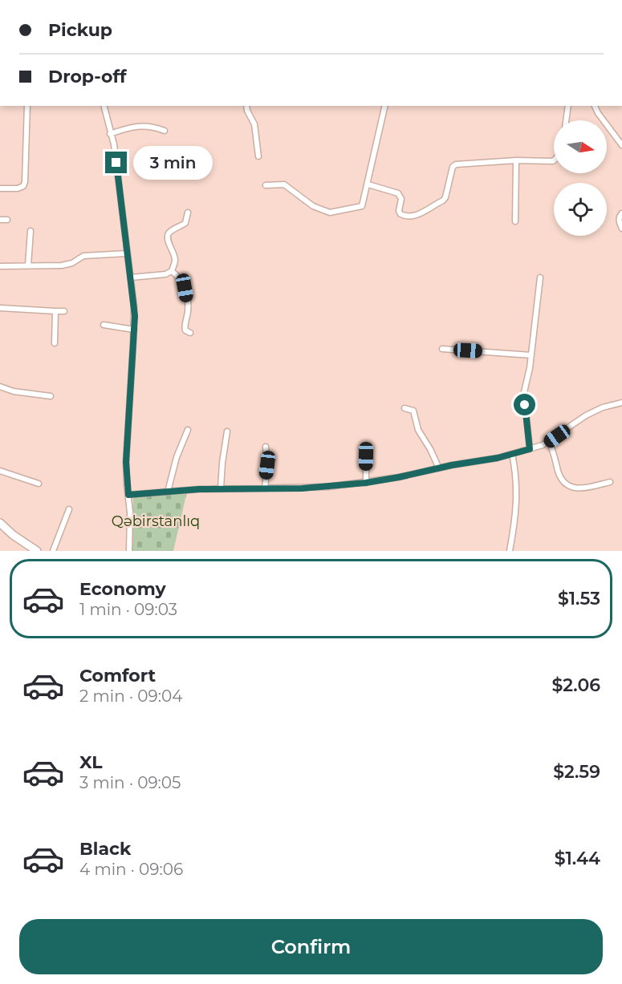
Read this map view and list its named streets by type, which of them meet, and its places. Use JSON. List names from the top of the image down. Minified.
{"parks":["Qəbirstanlıq"],"north":"right","page":{"banner":["Pickup","Drop-off"],"bubble":"3 min","list":[{"name":"Economy","note":"1 min · 09:03","value":"$1.53"},{"name":"Comfort","note":"2 min · 09:04","value":"$2.06"},{"name":"XL","note":"3 min · 09:05","value":"$2.59"},{"name":"Black","note":"4 min · 09:06","value":"$1.44"}],"buttons":"Confirm"}}
